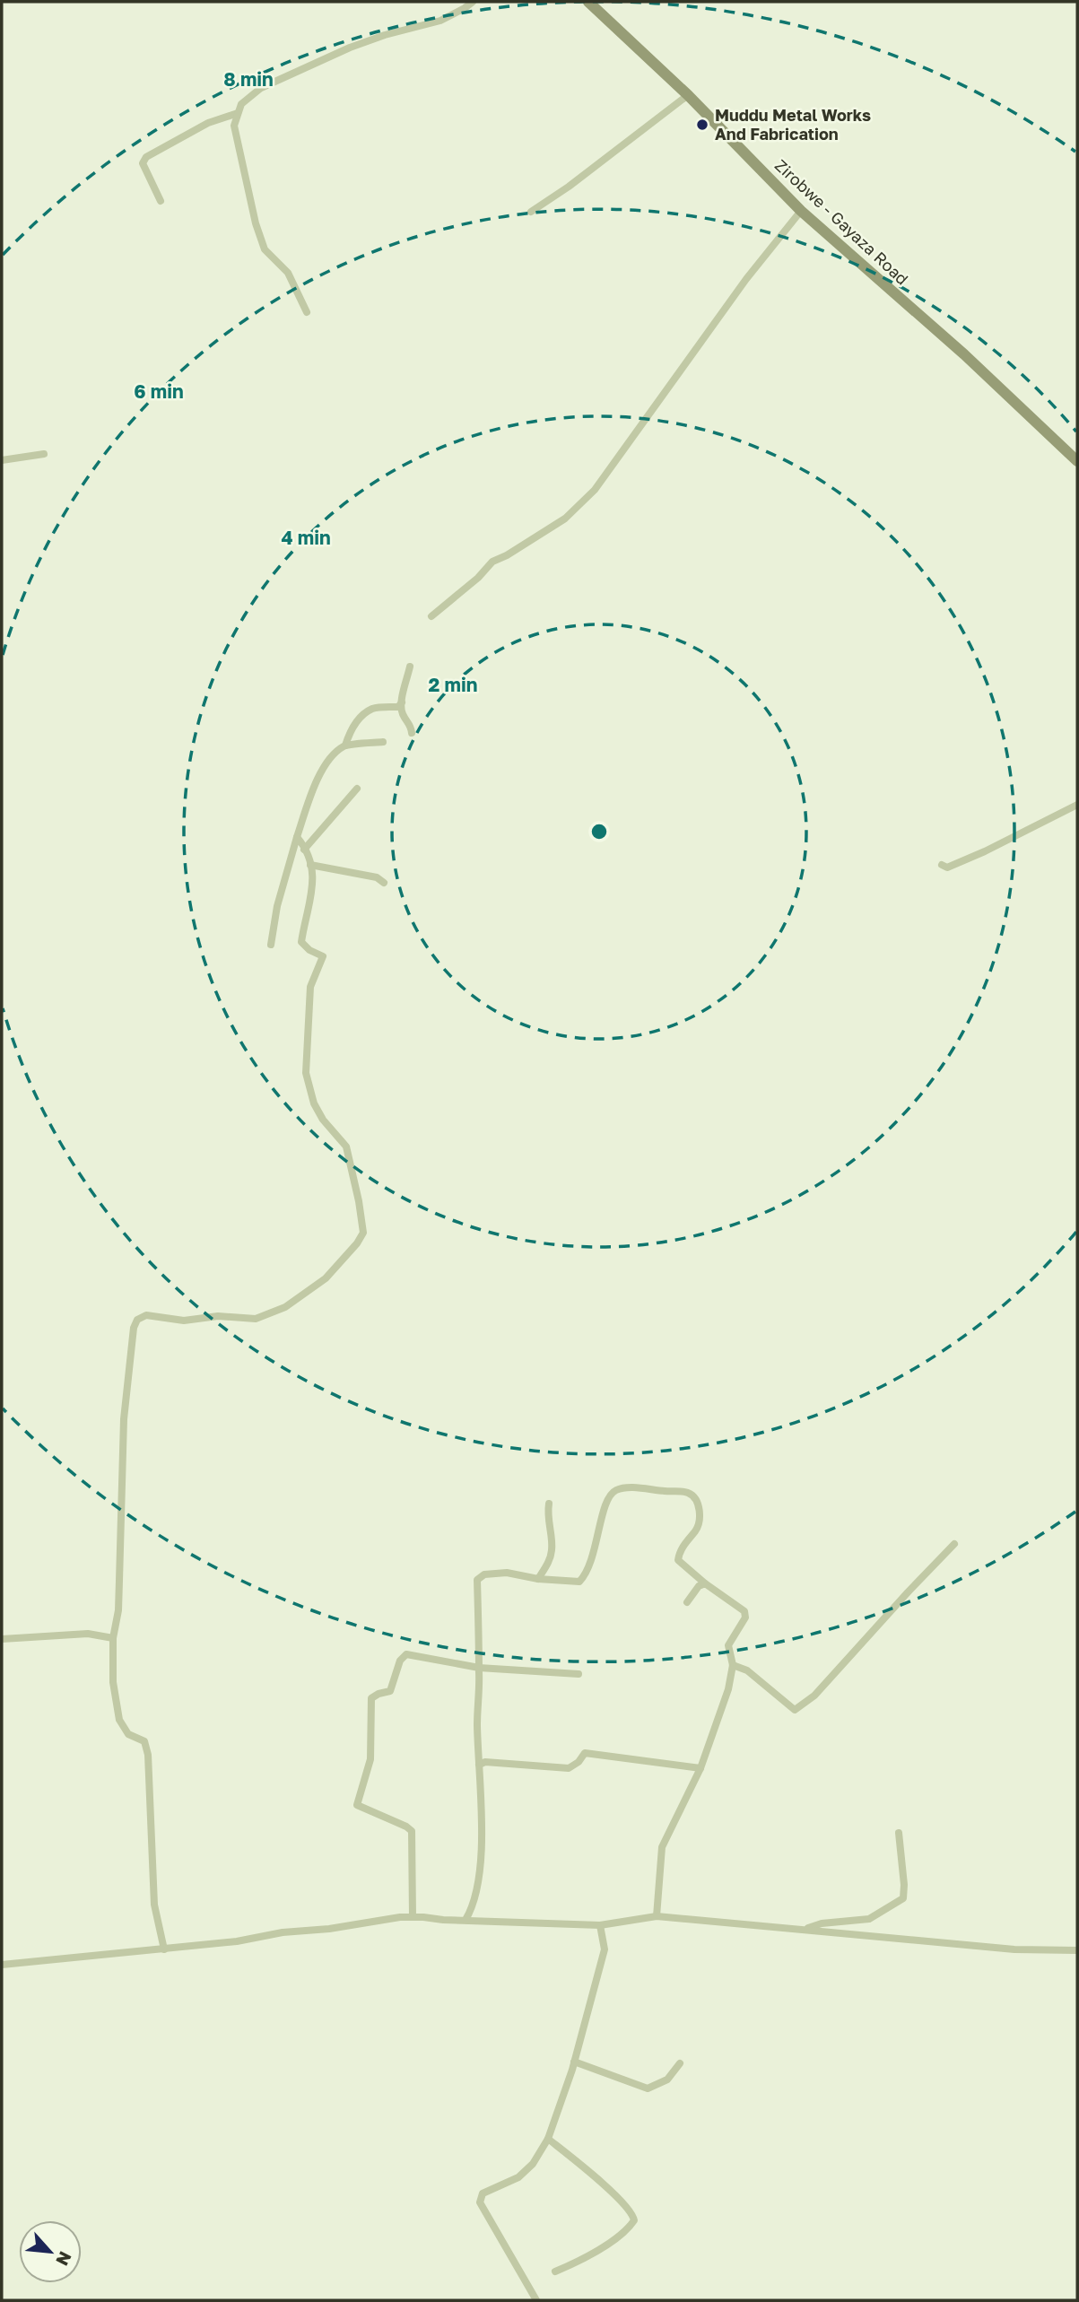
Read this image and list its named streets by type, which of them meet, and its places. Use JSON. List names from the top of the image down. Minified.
{"streets":{"street":["Zirobwe - Gayaza Road"]},"places":["Muddu Metal Works And Fabrication"],"north":"bottom right","rings":["8 min","6 min","4 min","2 min"]}
